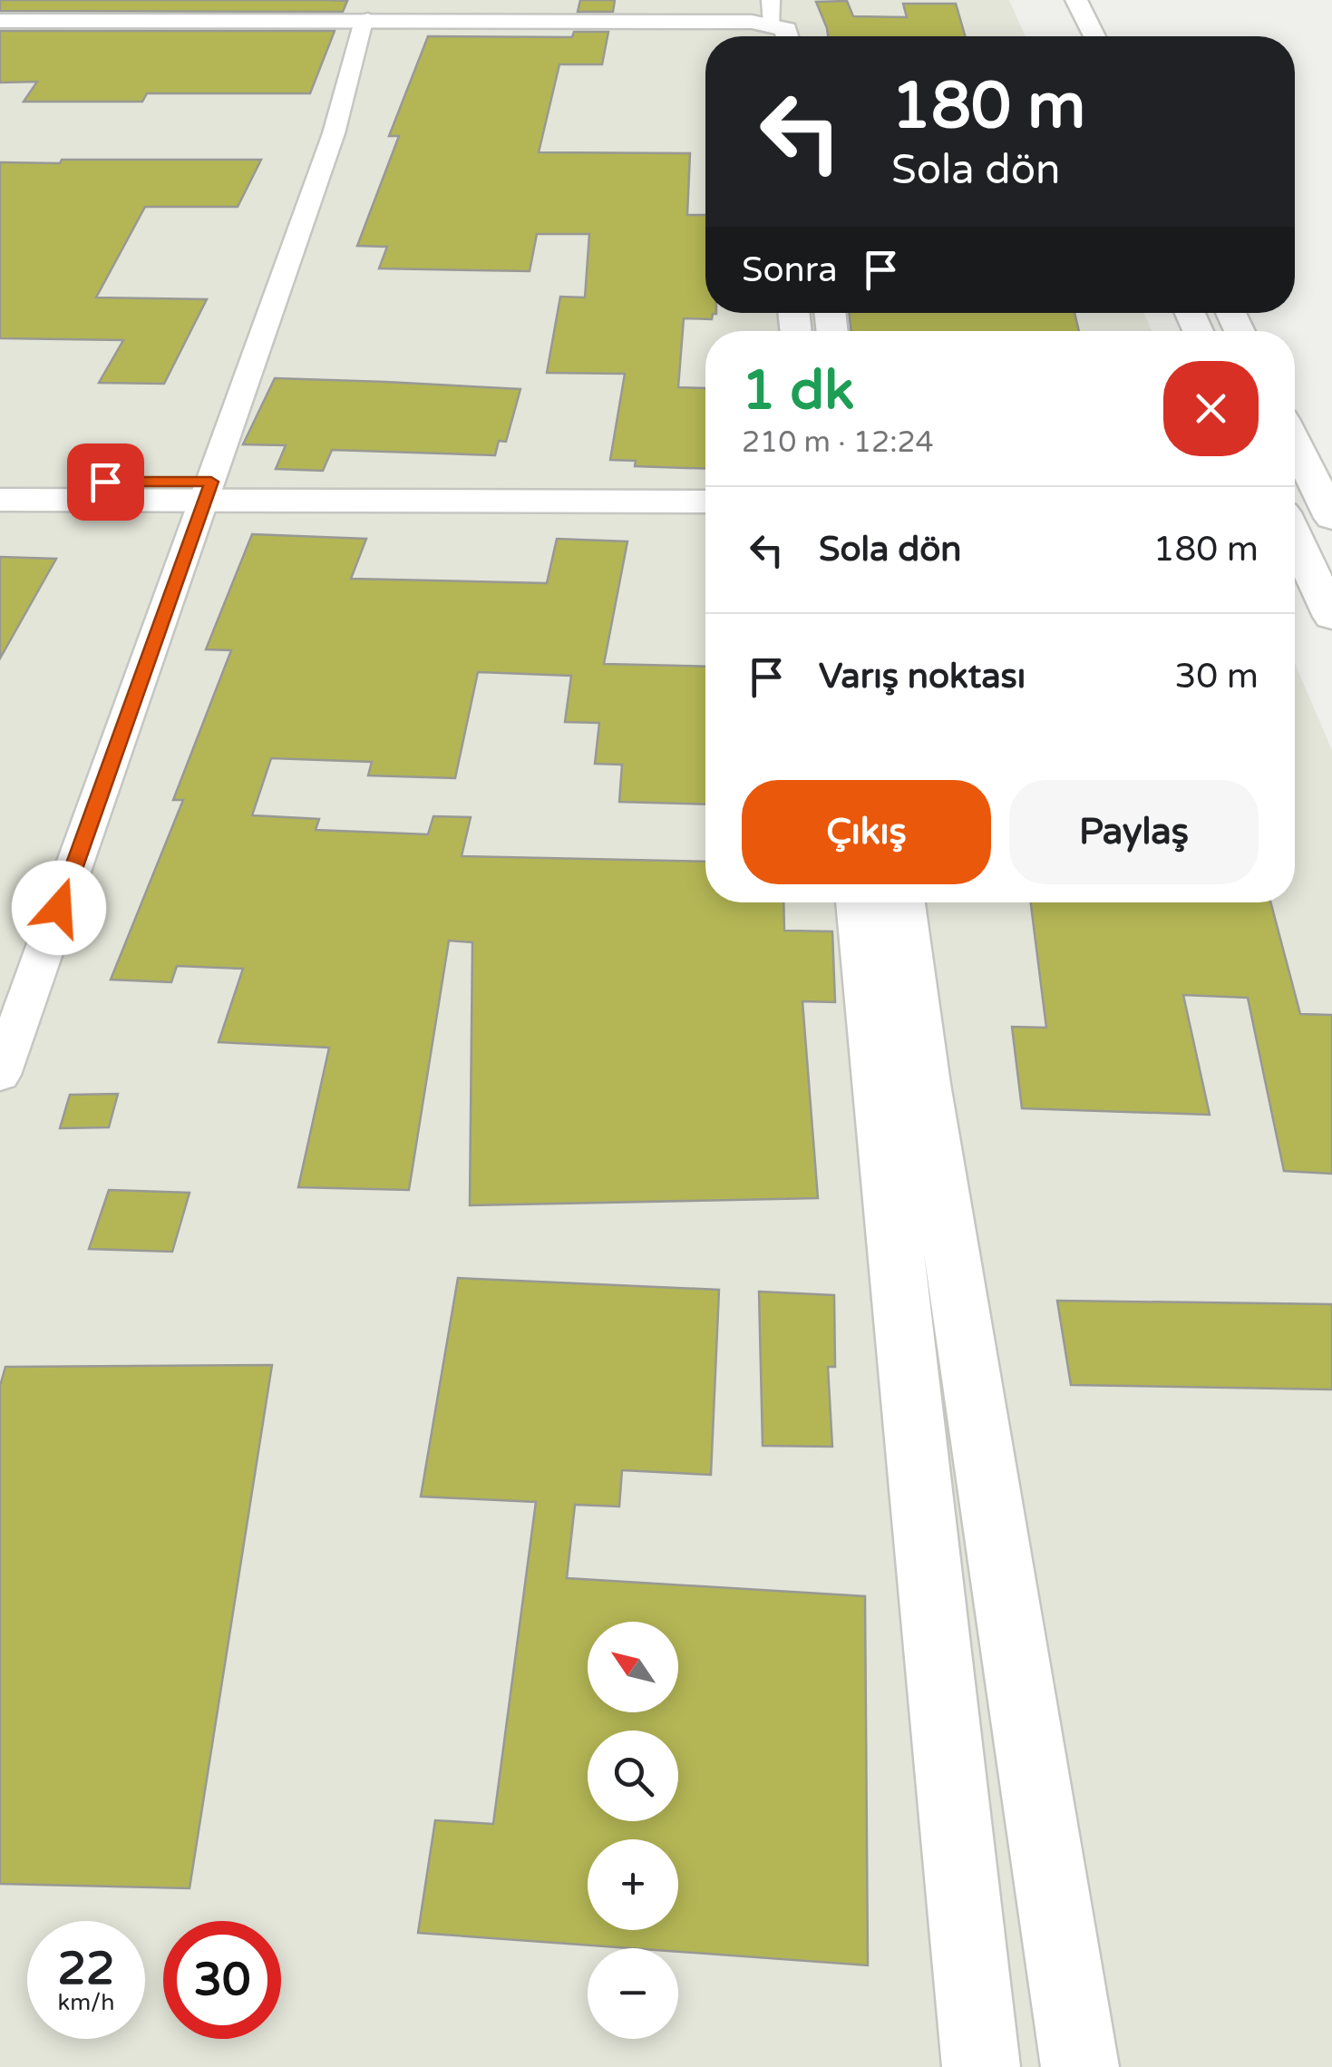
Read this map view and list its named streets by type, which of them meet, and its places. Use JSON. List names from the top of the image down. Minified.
{"north":"top left","page":{"turn":["180 m","Sola dön"],"then":"Sonra","heading":["1 dk","210 m · 12:24"],"list":[{"name":"Sola dön","value":"180 m"},{"name":"Varış noktası","value":"30 m"}],"buttons":["Çıkış","Paylaş"],"map_buttons":["+","−"],"speed":"22 km/h","limit":"30"}}
